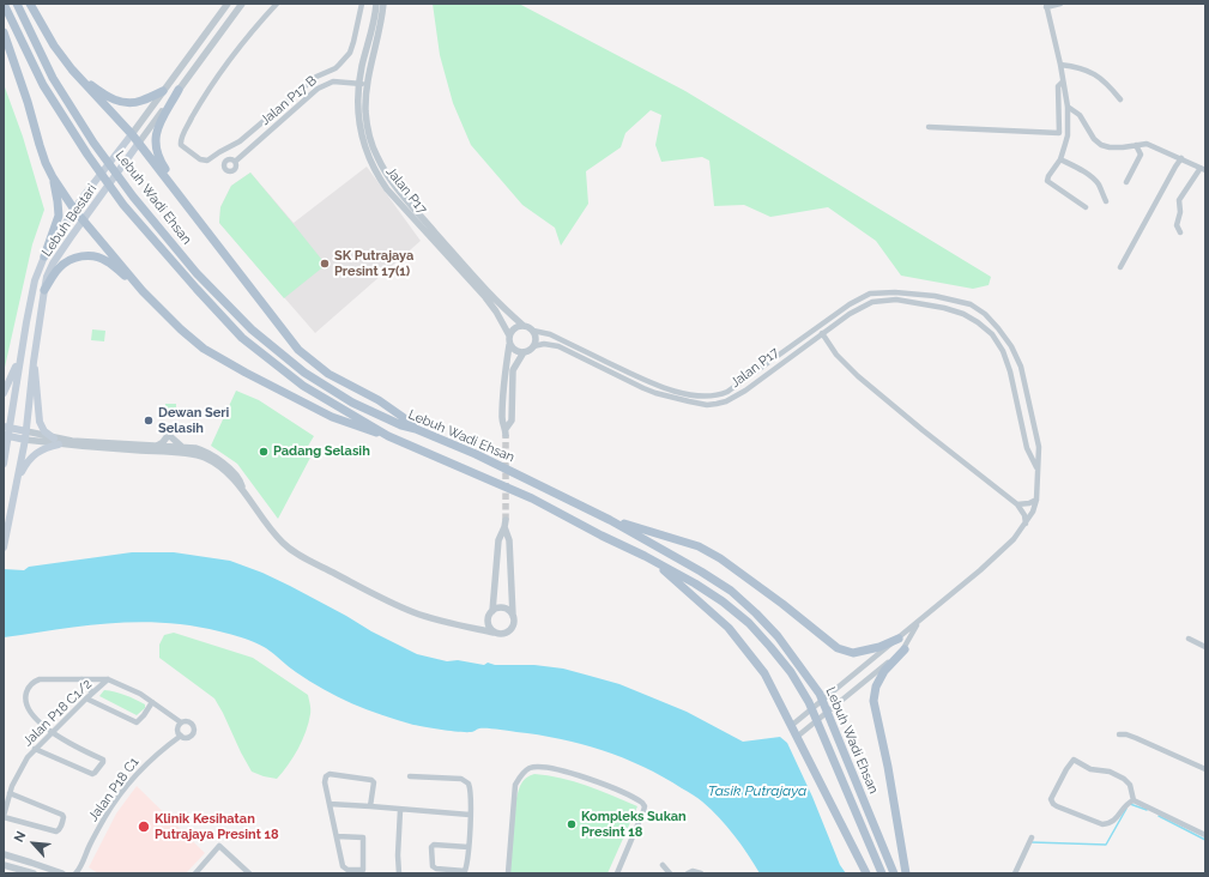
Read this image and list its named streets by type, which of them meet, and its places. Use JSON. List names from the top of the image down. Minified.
{"streets":{"main road":["Lebuh Wadi Ehsan","Lebuh Bestari"],"street":["Jalan P17 B","Jalan P17","Jalan P18 C1/2","Jalan P18 C1"]},"crossings":[["Jalan P17 B","Jalan P17"]],"water":["Tasik Putrajaya"],"places":["SK Putrajaya Presint 17(1)","Dewan Seri Selasih","Padang Selasih","Kompleks Sukan Presint 18","Klinik Kesihatan Putrajaya Presint 18"],"north":"top left"}
